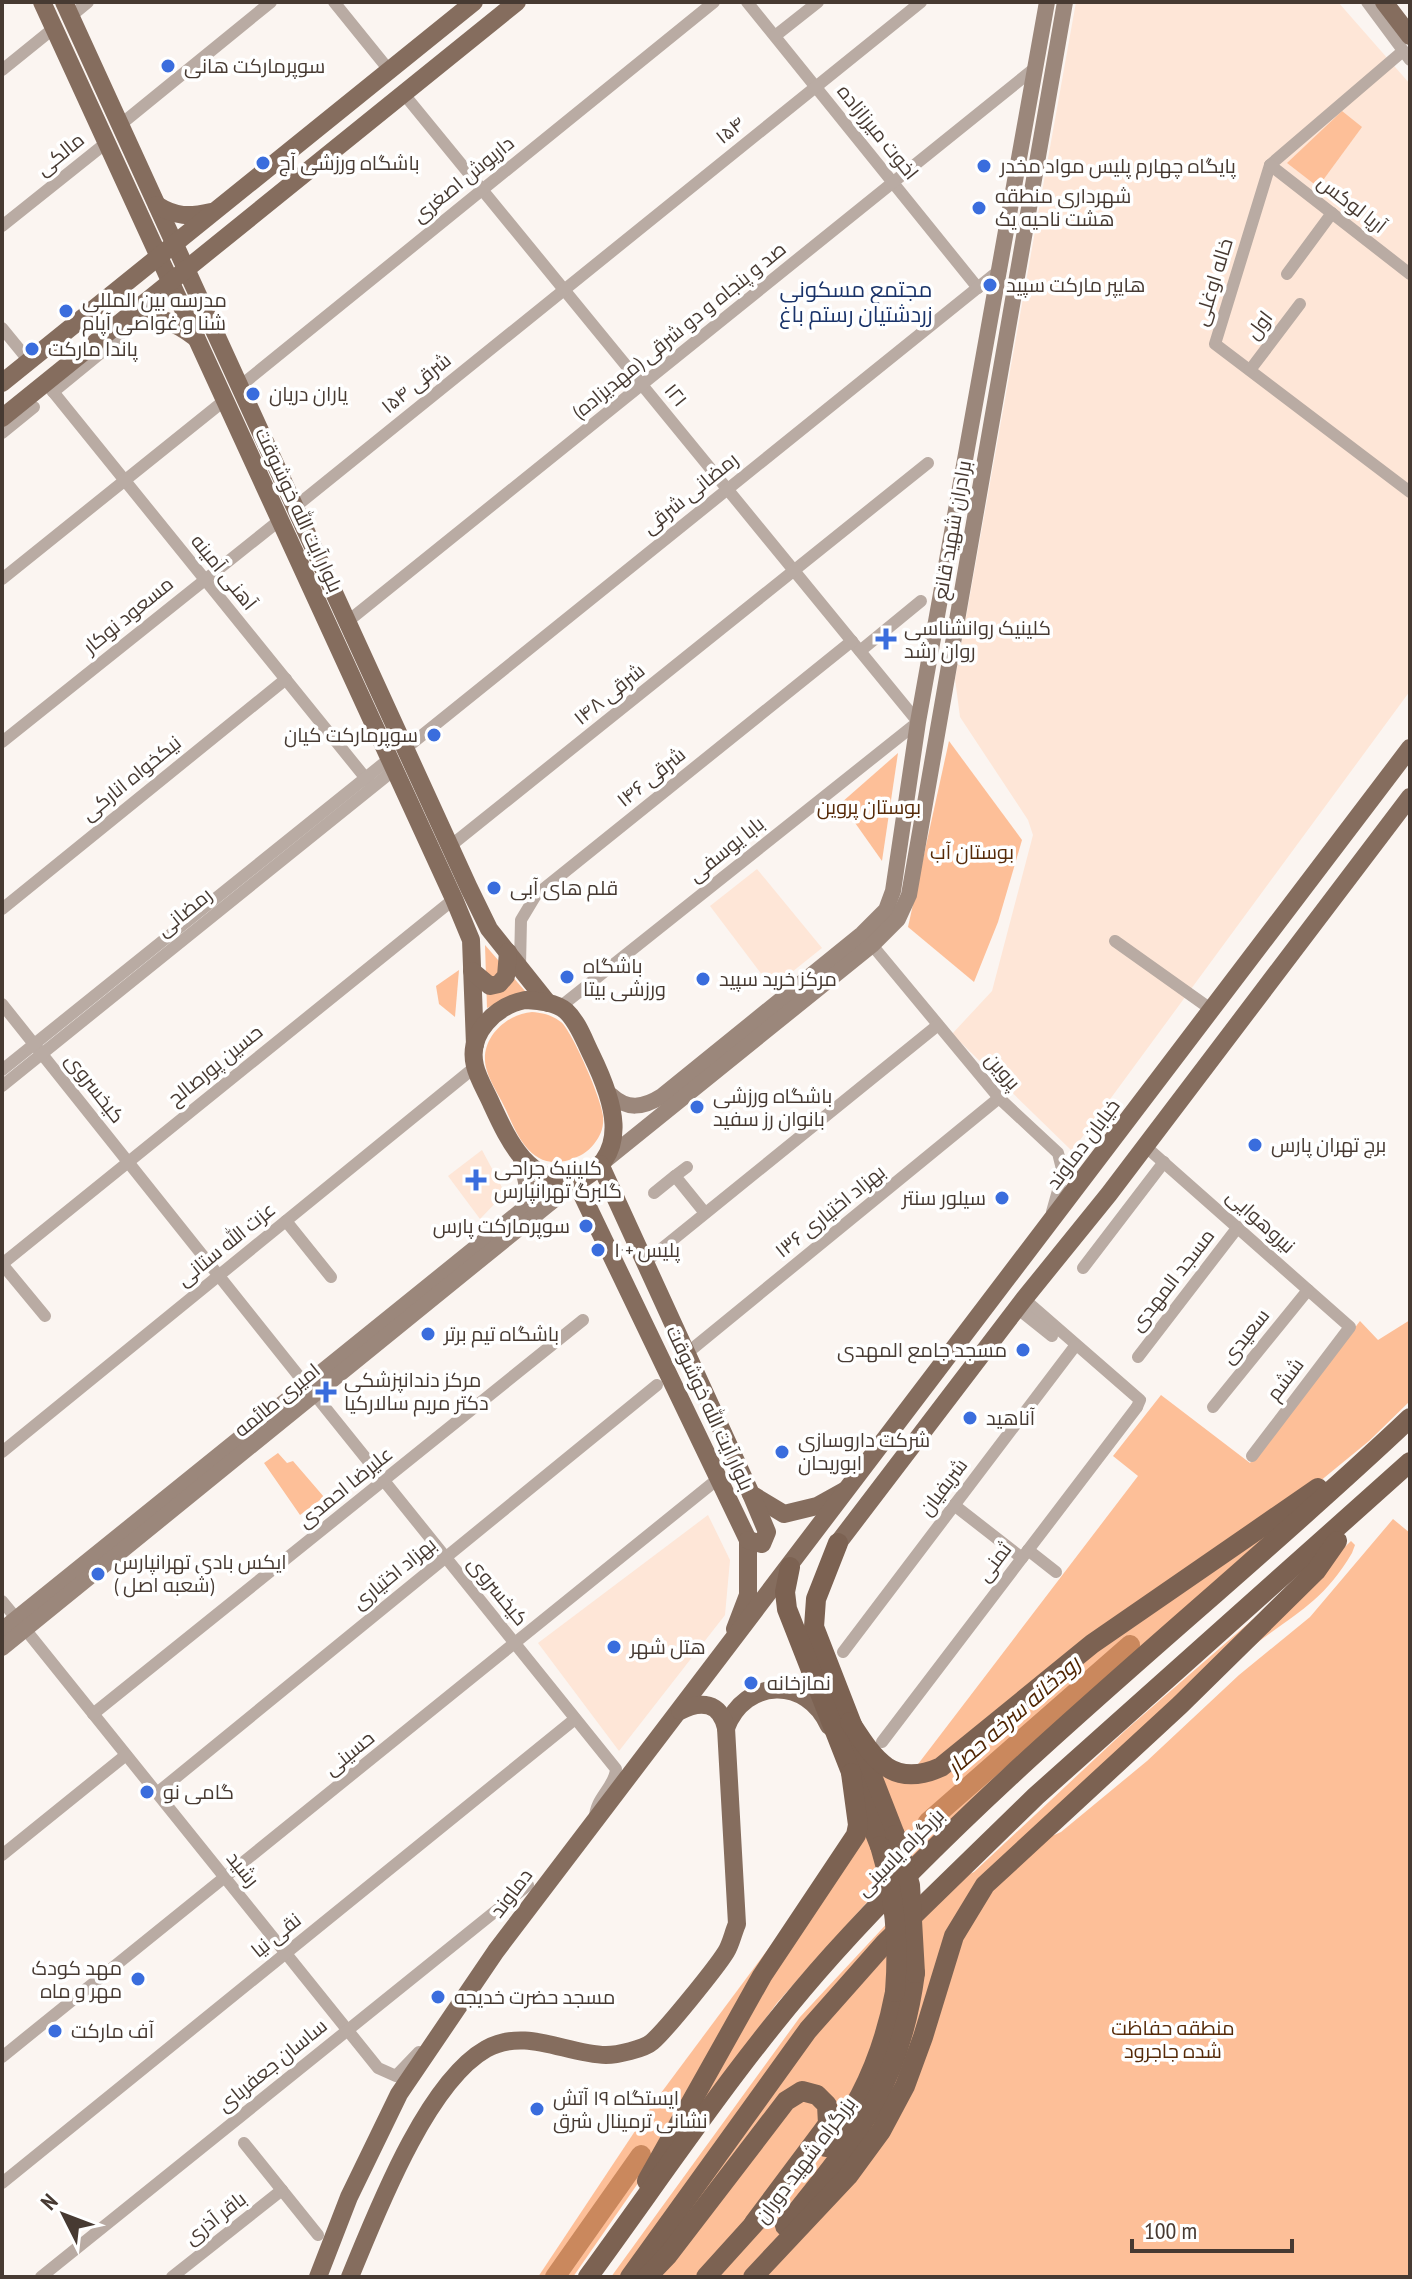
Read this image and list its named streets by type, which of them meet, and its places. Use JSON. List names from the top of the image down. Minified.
{"streets":{"highway":["بزرگراه یاسینی","بزرگراه شهید دوران"],"main road":["بلوار آیت الله خوشوقت","برادران شهید قانع","خیابان دماوند","امیری طائمه","دماوند"],"street":["۱۵۴","اخوت میرزازاده","مالکی","داریوش اصغری","آریا لوکس","خاله اوغلی","اول","صد و پنجاه و دو شرقی (مهدیزاده)","۱۵۴ شرقی","۱۲۱","رمضانی شرقی","آهنی آمینه","مسعود نوکار","۱۴۸ شرقی","۱۴۶ شرقی","نیکخواه انارکی","بابا یوسفی","رمضانی","حسین پورصالح","پروین","کیخسروی","بهزاد اختیاری ۱۳۶","نیروهوایی","عزت الله ستانی","مسجد المهدی","سعیدی","ششم","علیرضا احمدی","شریفیان","ثمنی","بهزاد اختیاری","حسینی","رشید","نقی نیا","ساسان جعفربای","باقر آذری"]},"crossings":[["۱۵۴","اخوت میرزازاده"],["۱۵۴","۱۵۴ شرقی"],["۱۵۴","۱۲۱"],["اخوت میرزازاده","صد و پنجاه و دو شرقی (مهدیزاده)"],["اخوت میرزازاده","رمضانی شرقی"],["مالکی","بلوار آیت الله خوشوقت"],["داریوش اصغری","۱۲۱"],["داریوش اصغری","بلوار آیت الله خوشوقت"],["داریوش اصغری","آهنی آمینه"],["آریا لوکس","خاله اوغلی"],["خاله اوغلی","اول"],["صد و پنجاه و دو شرقی (مهدیزاده)","۱۲۱"],["صد و پنجاه و دو شرقی (مهدیزاده)","بلوار آیت الله خوشوقت"],["صد و پنجاه و دو شرقی (مهدیزاده)","برادران شهید قانع"],["۱۵۴ شرقی","۱۲۱"],["۱۵۴ شرقی","بلوار آیت الله خوشوقت"],["۱۲۱","رمضانی شرقی"],["۱۲۱","برادران شهید قانع"],["۱۲۱","۱۴۸ شرقی"],["۱۲۱","۱۴۶ شرقی"],["۱۲۱","بابا یوسفی"],["رمضانی شرقی","بلوار آیت الله خوشوقت"],["رمضانی شرقی","برادران شهید قانع"],["بلوار آیت الله خوشوقت","برادران شهید قانع"],["بلوار آیت الله خوشوقت","مسعود نوکار"],["بلوار آیت الله خوشوقت","۱۴۸ شرقی"],["بلوار آیت الله خوشوقت","۱۴۶ شرقی"],["بلوار آیت الله خوشوقت","بابا یوسفی"],["بلوار آیت الله خوشوقت","رمضانی"],["بلوار آیت الله خوشوقت","حسین پورصالح"],["بلوار آیت الله خوشوقت","خیابان دماوند"],["بلوار آیت الله خوشوقت","بهزاد اختیاری ۱۳۶"],["بلوار آیت الله خوشوقت","عزت الله ستانی"],["بلوار آیت الله خوشوقت","امیری طائمه"],["بلوار آیت الله خوشوقت","حسینی"],["بلوار آیت الله خوشوقت","دماوند"],["برادران شهید قانع","بابا یوسفی"],["برادران شهید قانع","پروین"],["برادران شهید قانع","عزت الله ستانی"],["برادران شهید قانع","امیری طائمه"],["آهنی آمینه","مسعود نوکار"],["آهنی آمینه","نیکخواه انارکی"],["آهنی آمینه","رمضانی"],["بابا یوسفی","عزت الله ستانی"],["بابا یوسفی","امیری طائمه"],["رمضانی","کیخسروی"],["حسین پورصالح","کیخسروی"],["پروین","خیابان دماوند"],["پروین","بهزاد اختیاری ۱۳۶"],["کیخسروی","عزت الله ستانی"],["کیخسروی","امیری طائمه"],["کیخسروی","علیرضا احمدی"],["کیخسروی","بهزاد اختیاری"],["کیخسروی","حسینی"],["کیخسروی","دماوند"],["کیخسروی","نقی نیا"],["خیابان دماوند","دماوند"],["نیروهوایی","مسجد المهدی"],["نیروهوایی","سعیدی"],["نیروهوایی","ششم"],["عزت الله ستانی","امیری طائمه"],["امیری طائمه","رشید"],["علیرضا احمدی","رشید"],["شریفیان","ثمنی"],["بهزاد اختیاری","رشید"],["حسینی","رشید"],["رشید","دماوند"],["رشید","نقی نیا"],["رشید","ساسان جعفربای"]],"districts":["مجتمع مسکونی زردشتیان رستم باغ"],"water":["رودخانه سرخه حصار"],"parks":["بوستان پروین","بوستان آب","منطقه حفاظت شده جاجرود"],"places":{"other":["سوپرمارکت هانی","باشگاه ورزشی آج","پایگاه چهارم پلیس مواد مخدر","شهرداری منطقه هشت ناحیه یک","هایپر مارکت سپید","مدرسه بین المللی شنا و غواصی آپام","پاندا مارکت","یاران دریان","سوپرمارکت کیان","قلم های آبی","باشگاه ورزشی بیتا","مرکز خرید سپید","باشگاه ورزشی بانوان رز سفید","برج تهران پارس","سیلور سنتر","سوپرمارکت پارس","پلیس +١٠","باشگاه تیم برتر","مسجد جامع المهدی","آناهید","شرکت داروسازی ابوریحان","ایکس بادی تهرانپارس ( شعبه اصل)","هتل شهر","نمازخانه","گامی نو","مهد کودک مهر و ماه","مسجد حضرت خدیجه","آف مارکت","ایستگاه ۱۹ آتش نشانی ترمینال شرق"],"health":["کلینیک روانشناسی روان رشد","کلینیک جراحی گلبرگ تهرانپارس","مرکز دندانپزشکی دکتر مریم سالارکیا"]},"scale_bar":"100 m","north":"top left"}
